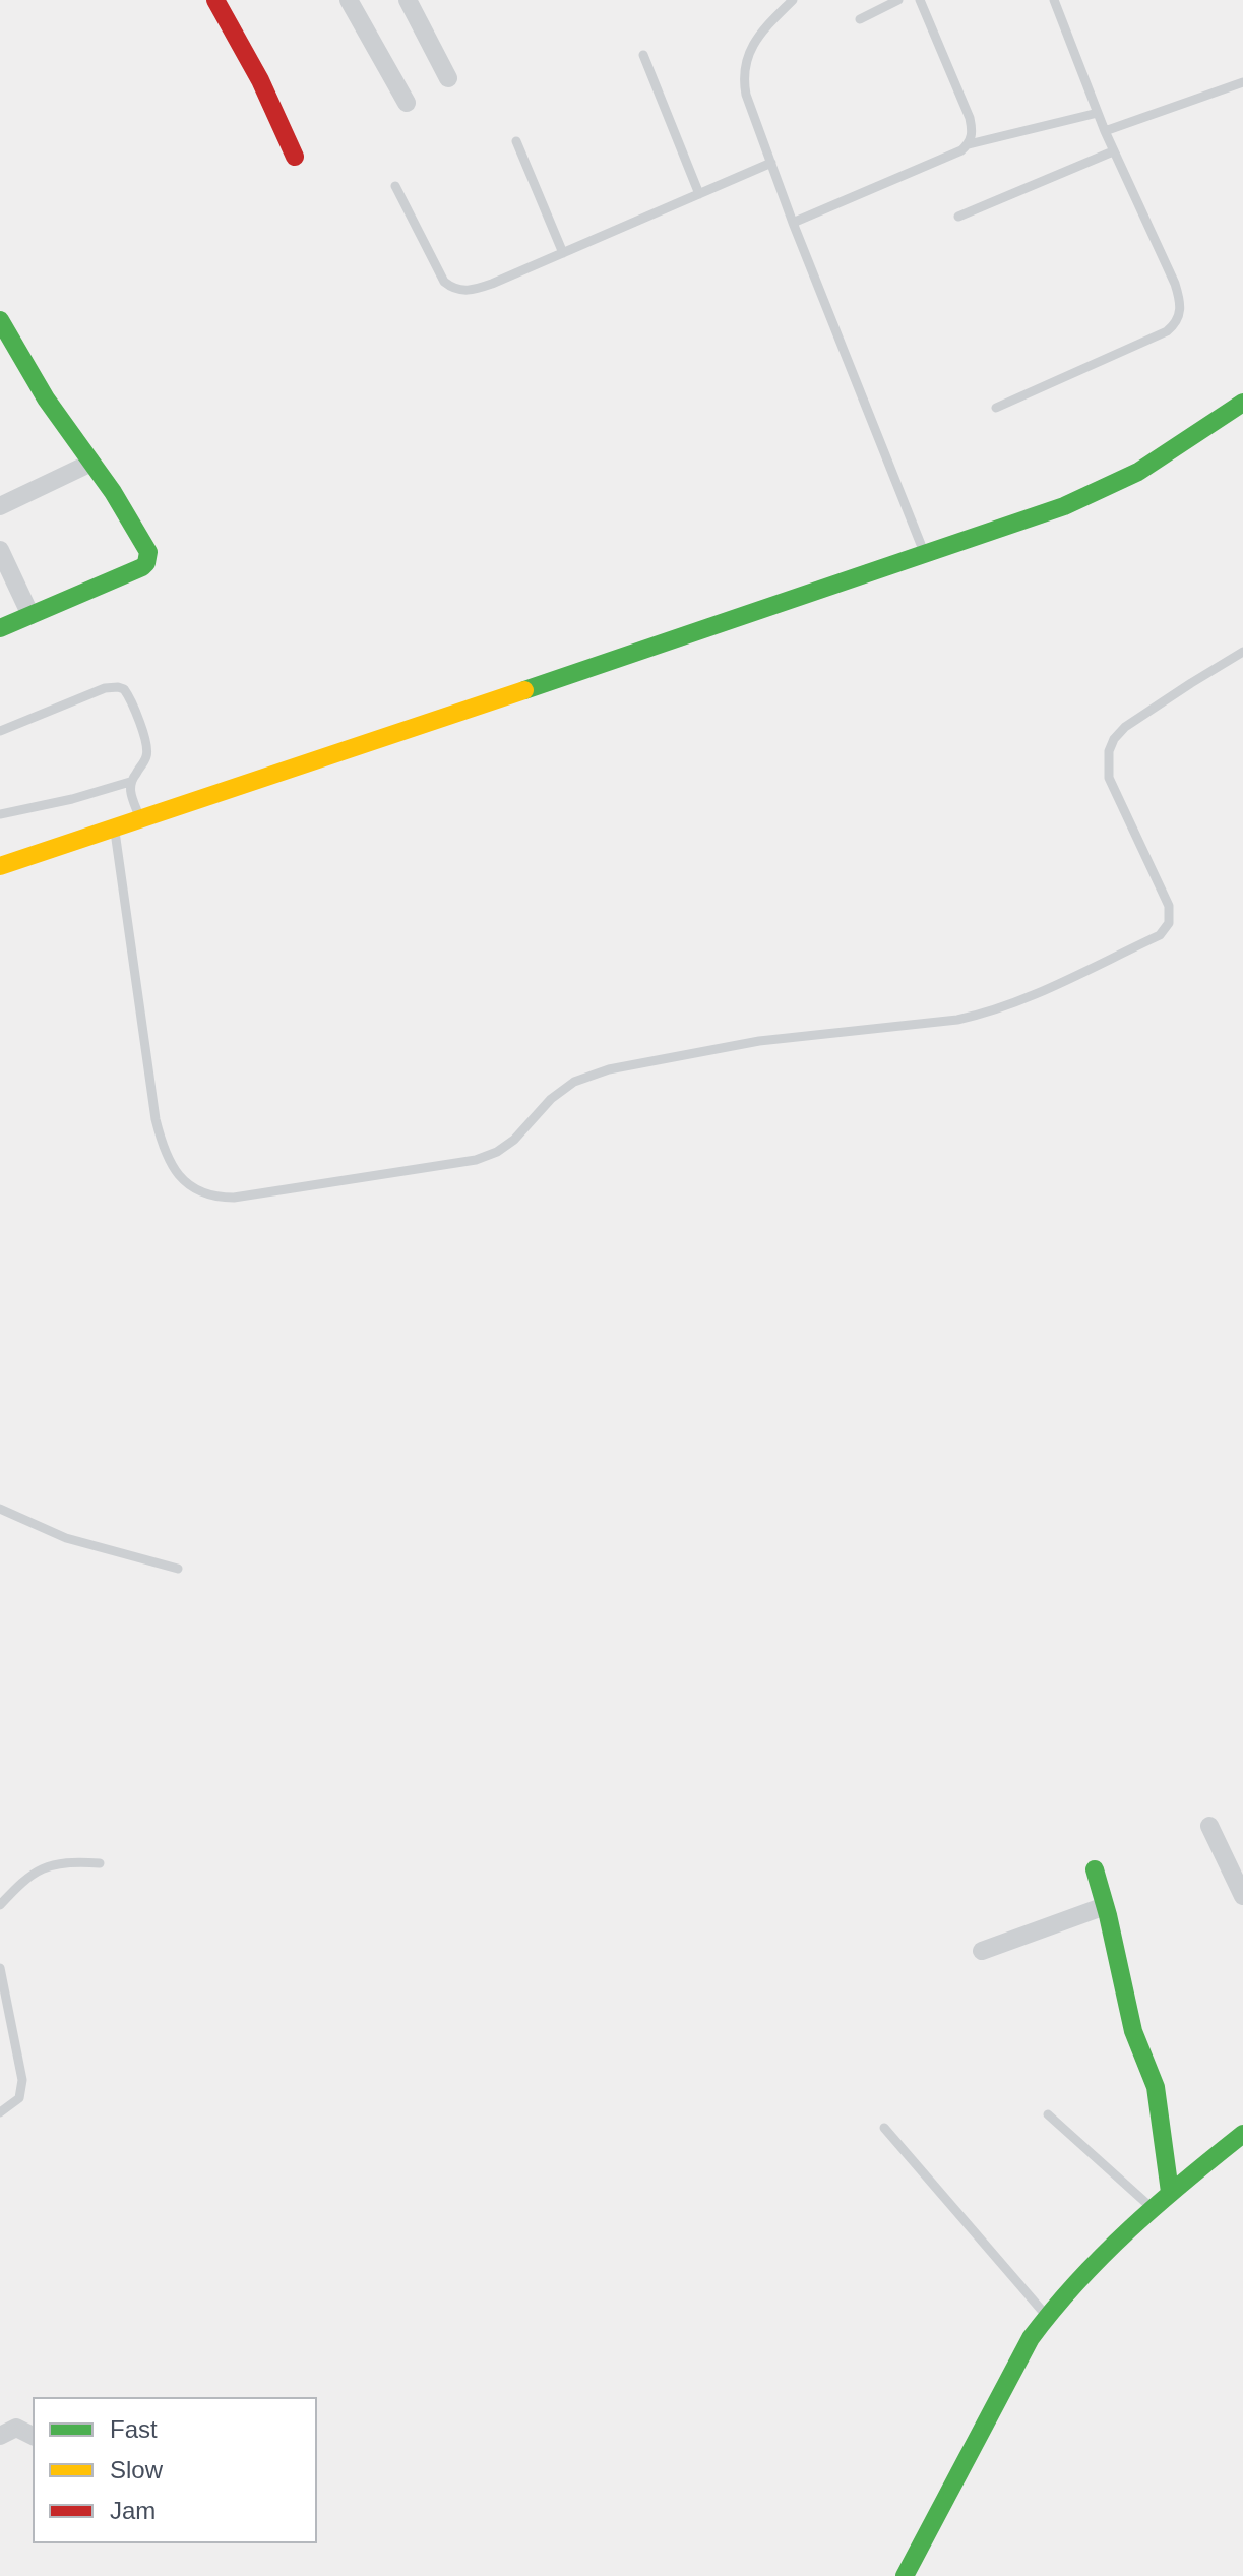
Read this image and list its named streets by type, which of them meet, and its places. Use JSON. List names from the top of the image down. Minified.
{"legend":["Fast","Slow","Jam"]}
